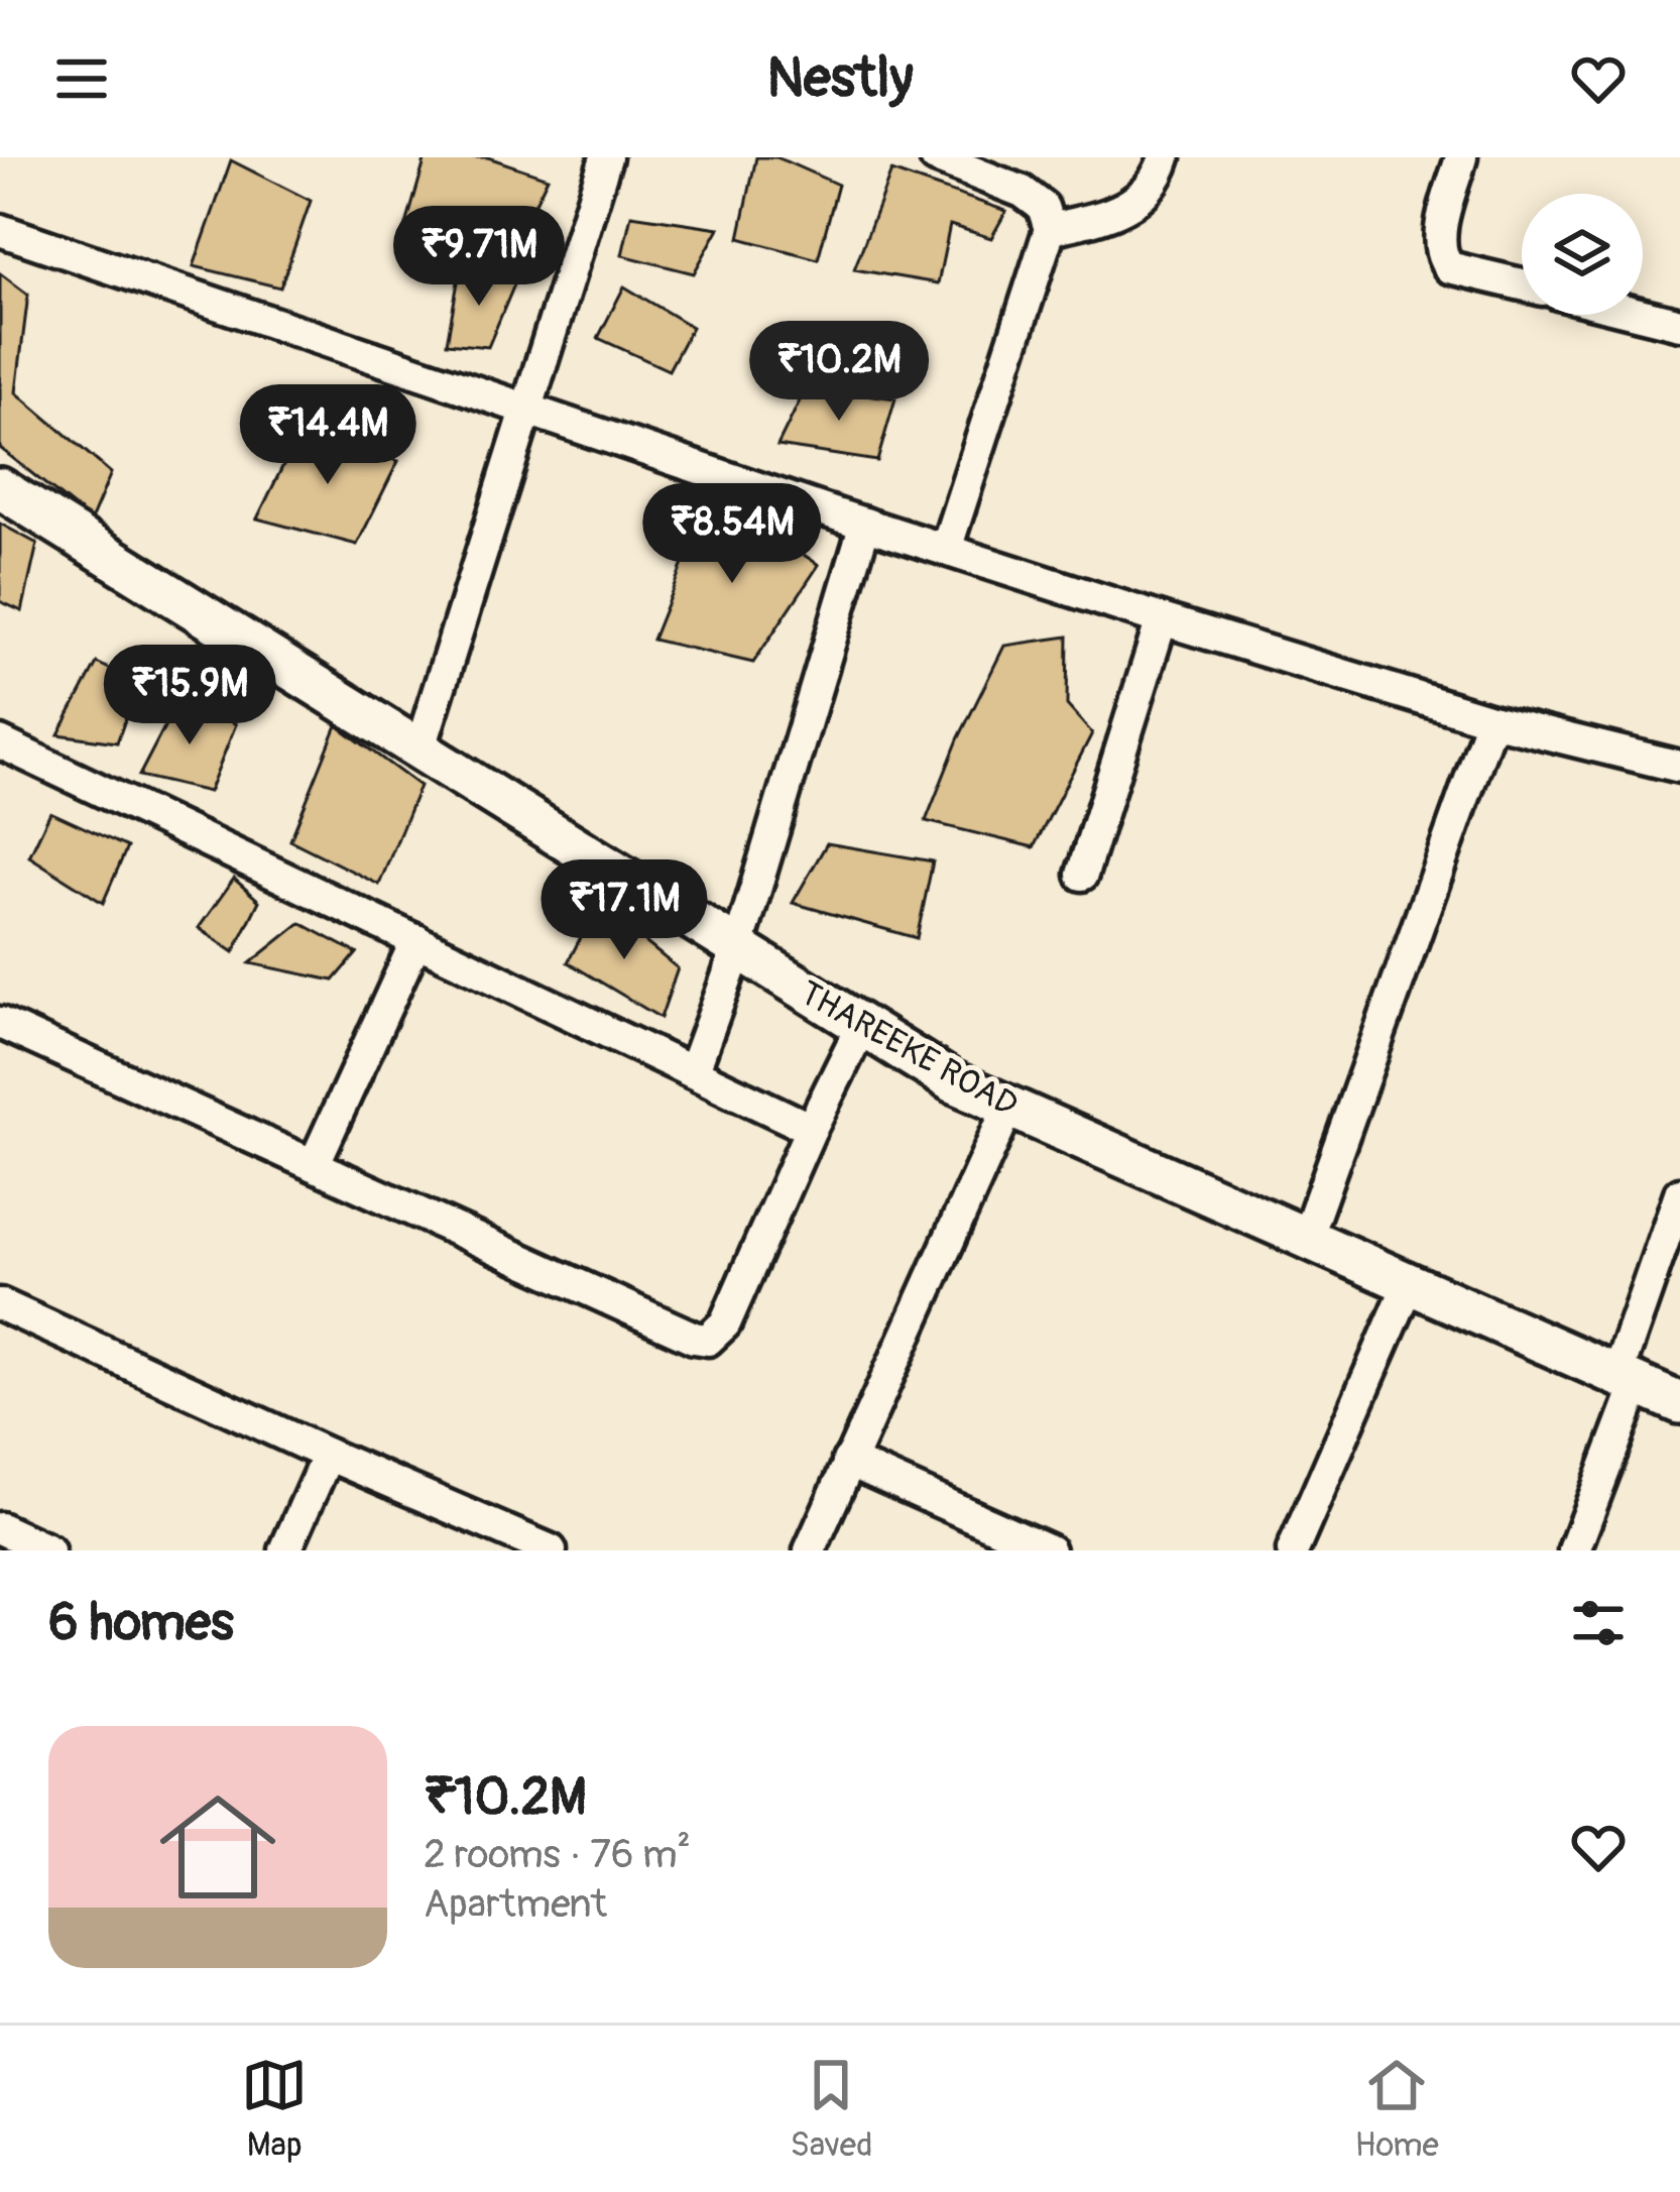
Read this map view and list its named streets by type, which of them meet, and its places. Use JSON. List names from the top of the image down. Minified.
{"streets":{"street":["THAREEKE ROAD"]},"page":{"header":"Nestly","price":["₹9.71M","₹10.2M","₹14.4M","₹8.54M","₹15.9M","₹17.1M"],"heading":"6 homes","list":[{"name":"₹10.2M","note":"2 rooms · 76 m² · Apartment"}],"tabs":["Map","Saved","Home"]}}
